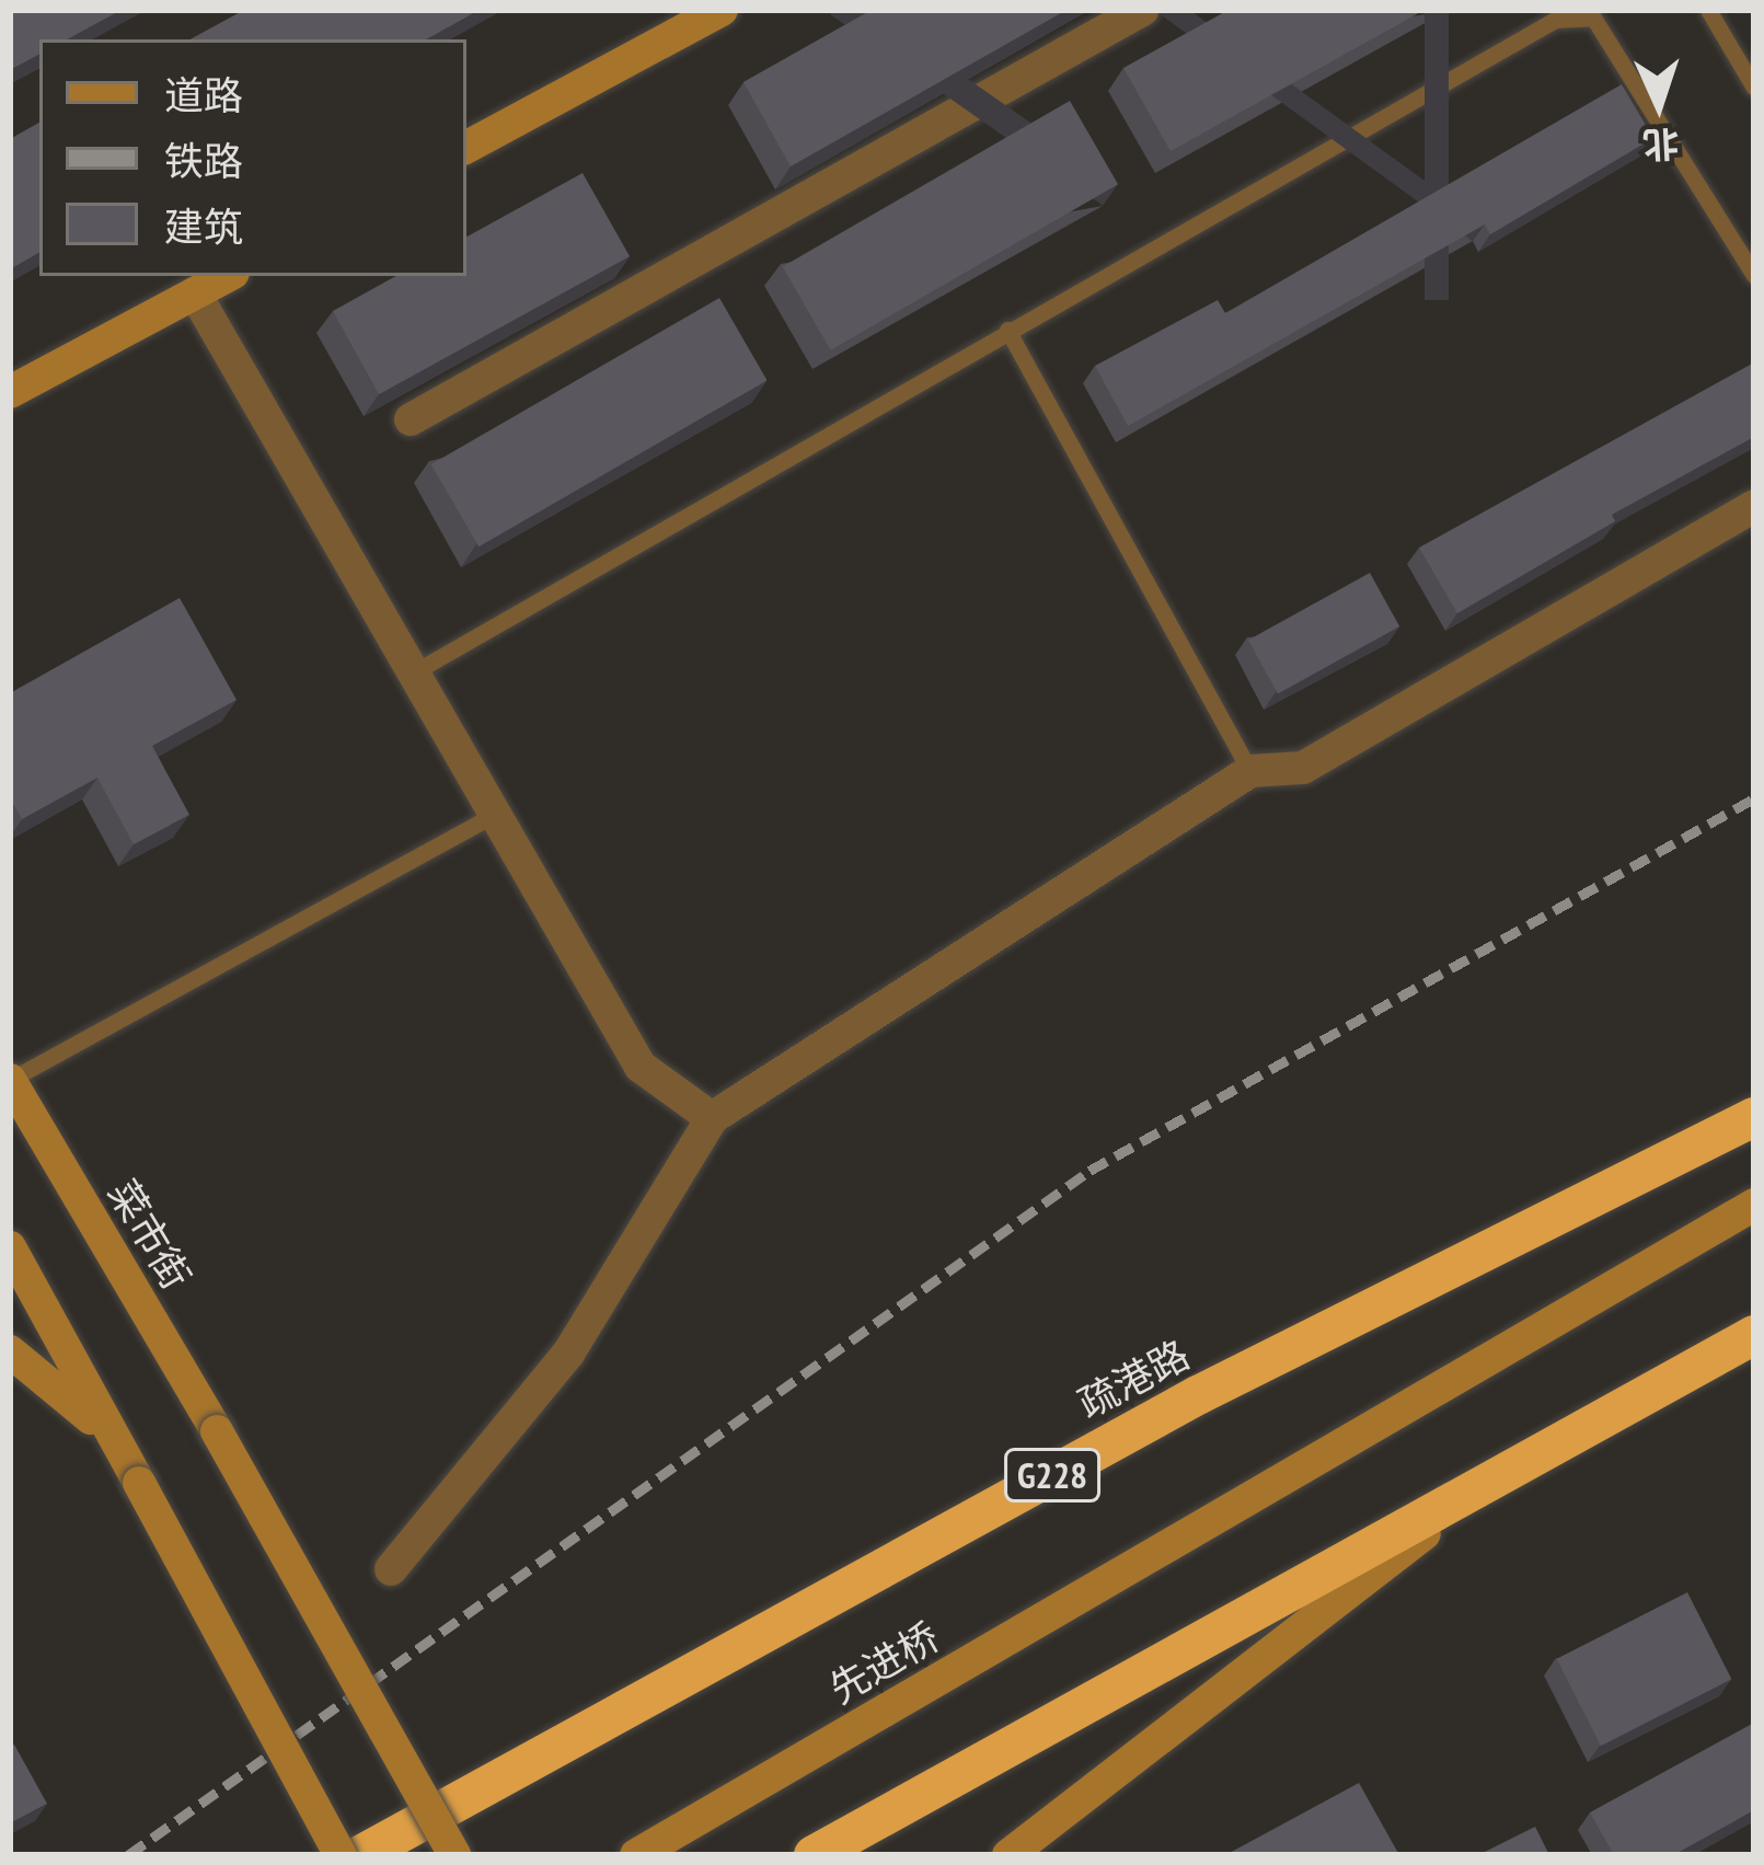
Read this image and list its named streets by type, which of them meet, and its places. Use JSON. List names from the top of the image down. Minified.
{"streets":{"highway":["疏港路","G228"],"main road":["菜市街","先进桥"]},"legend":["道路","铁路","建筑"],"north":"bottom"}
